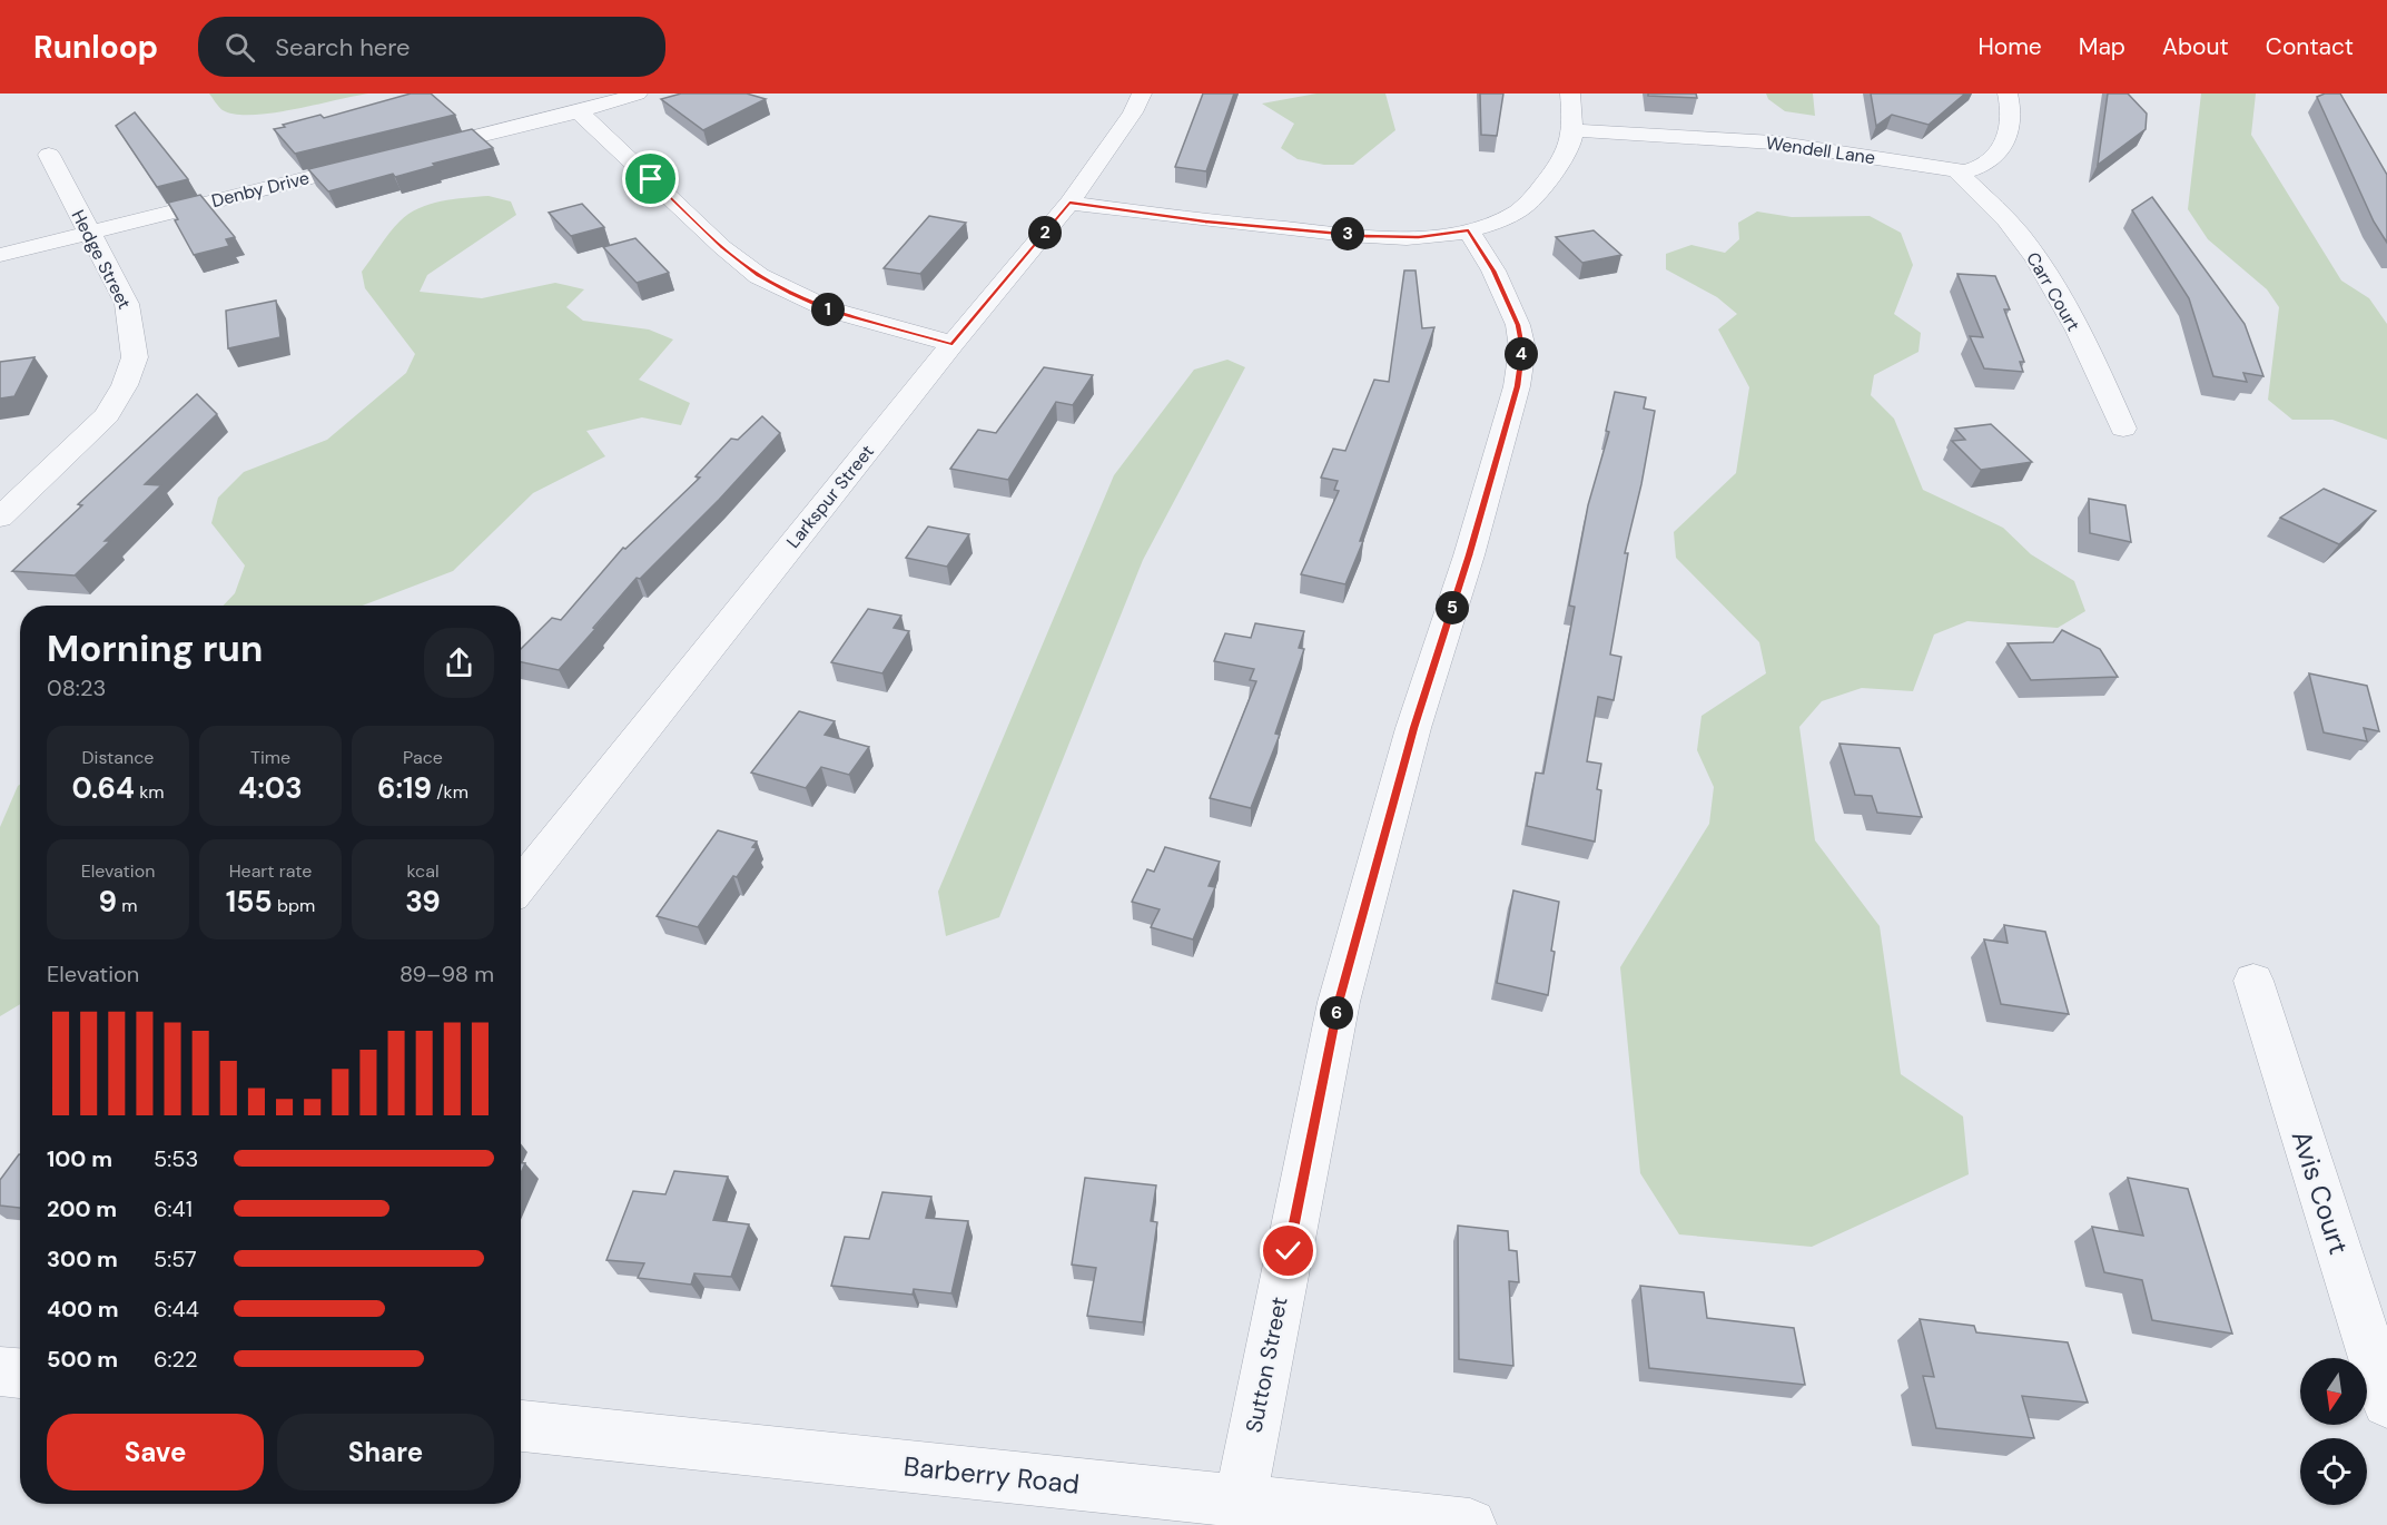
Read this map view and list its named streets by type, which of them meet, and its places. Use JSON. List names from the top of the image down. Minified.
{"streets":{"street":["Wendell Lane","Denby Drive","Hedge Street","Carr Court","Larkspur Street","Avis Court","Sutton Street","Barberry Road"]},"crossings":[["Wendell Lane","Carr Court"],["Denby Drive","Hedge Street"],["Sutton Street","Barberry Road"]],"north":"bottom","page":{"header":"Runloop","search":"Search here","nav":["Home","Map","About","Contact"],"pins":["2","3","1","4","5","6"],"heading":["Morning run","08:23"],"stats":[["Distance","0.64 km"],["Time","4:03"],["Pace","6:19 /km"],["Elevation","9 m"],["Heart rate","155 bpm"],["kcal","39"]],"chart":["Elevation","89–98 m"],"list":[{"name":"100 m","note":"5:53"},{"name":"200 m","note":"6:41"},{"name":"300 m","note":"5:57"},{"name":"400 m","note":"6:44"},{"name":"500 m","note":"6:22"}],"buttons":["Save","Share"]}}
